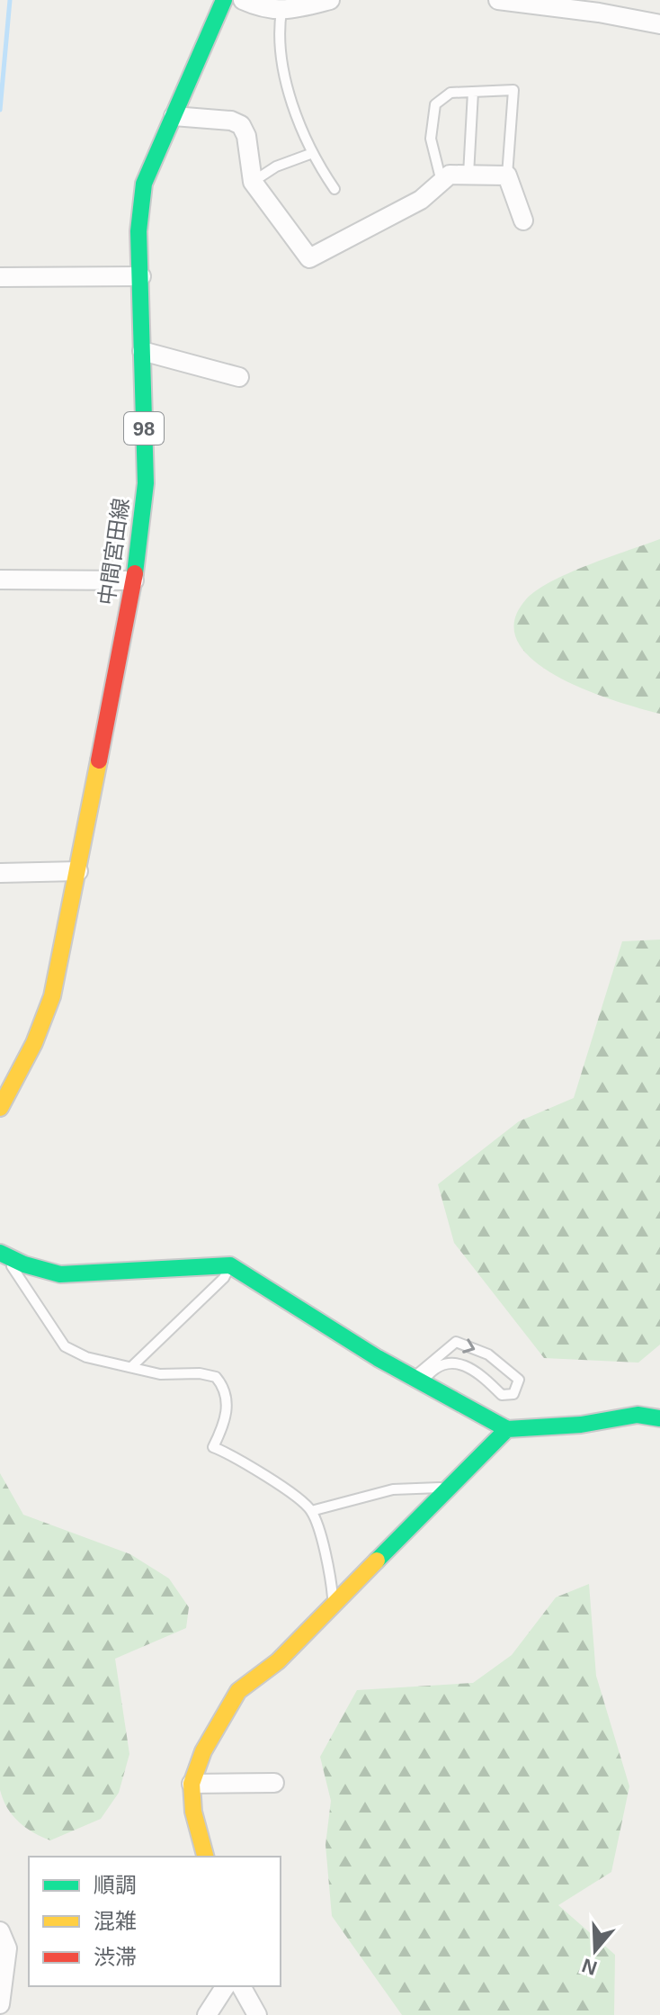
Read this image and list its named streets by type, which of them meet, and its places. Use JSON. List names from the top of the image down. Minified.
{"streets":{"street":["98","中間宮田線"]},"legend":["順調","混雑","渋滞"],"north":"bottom"}
